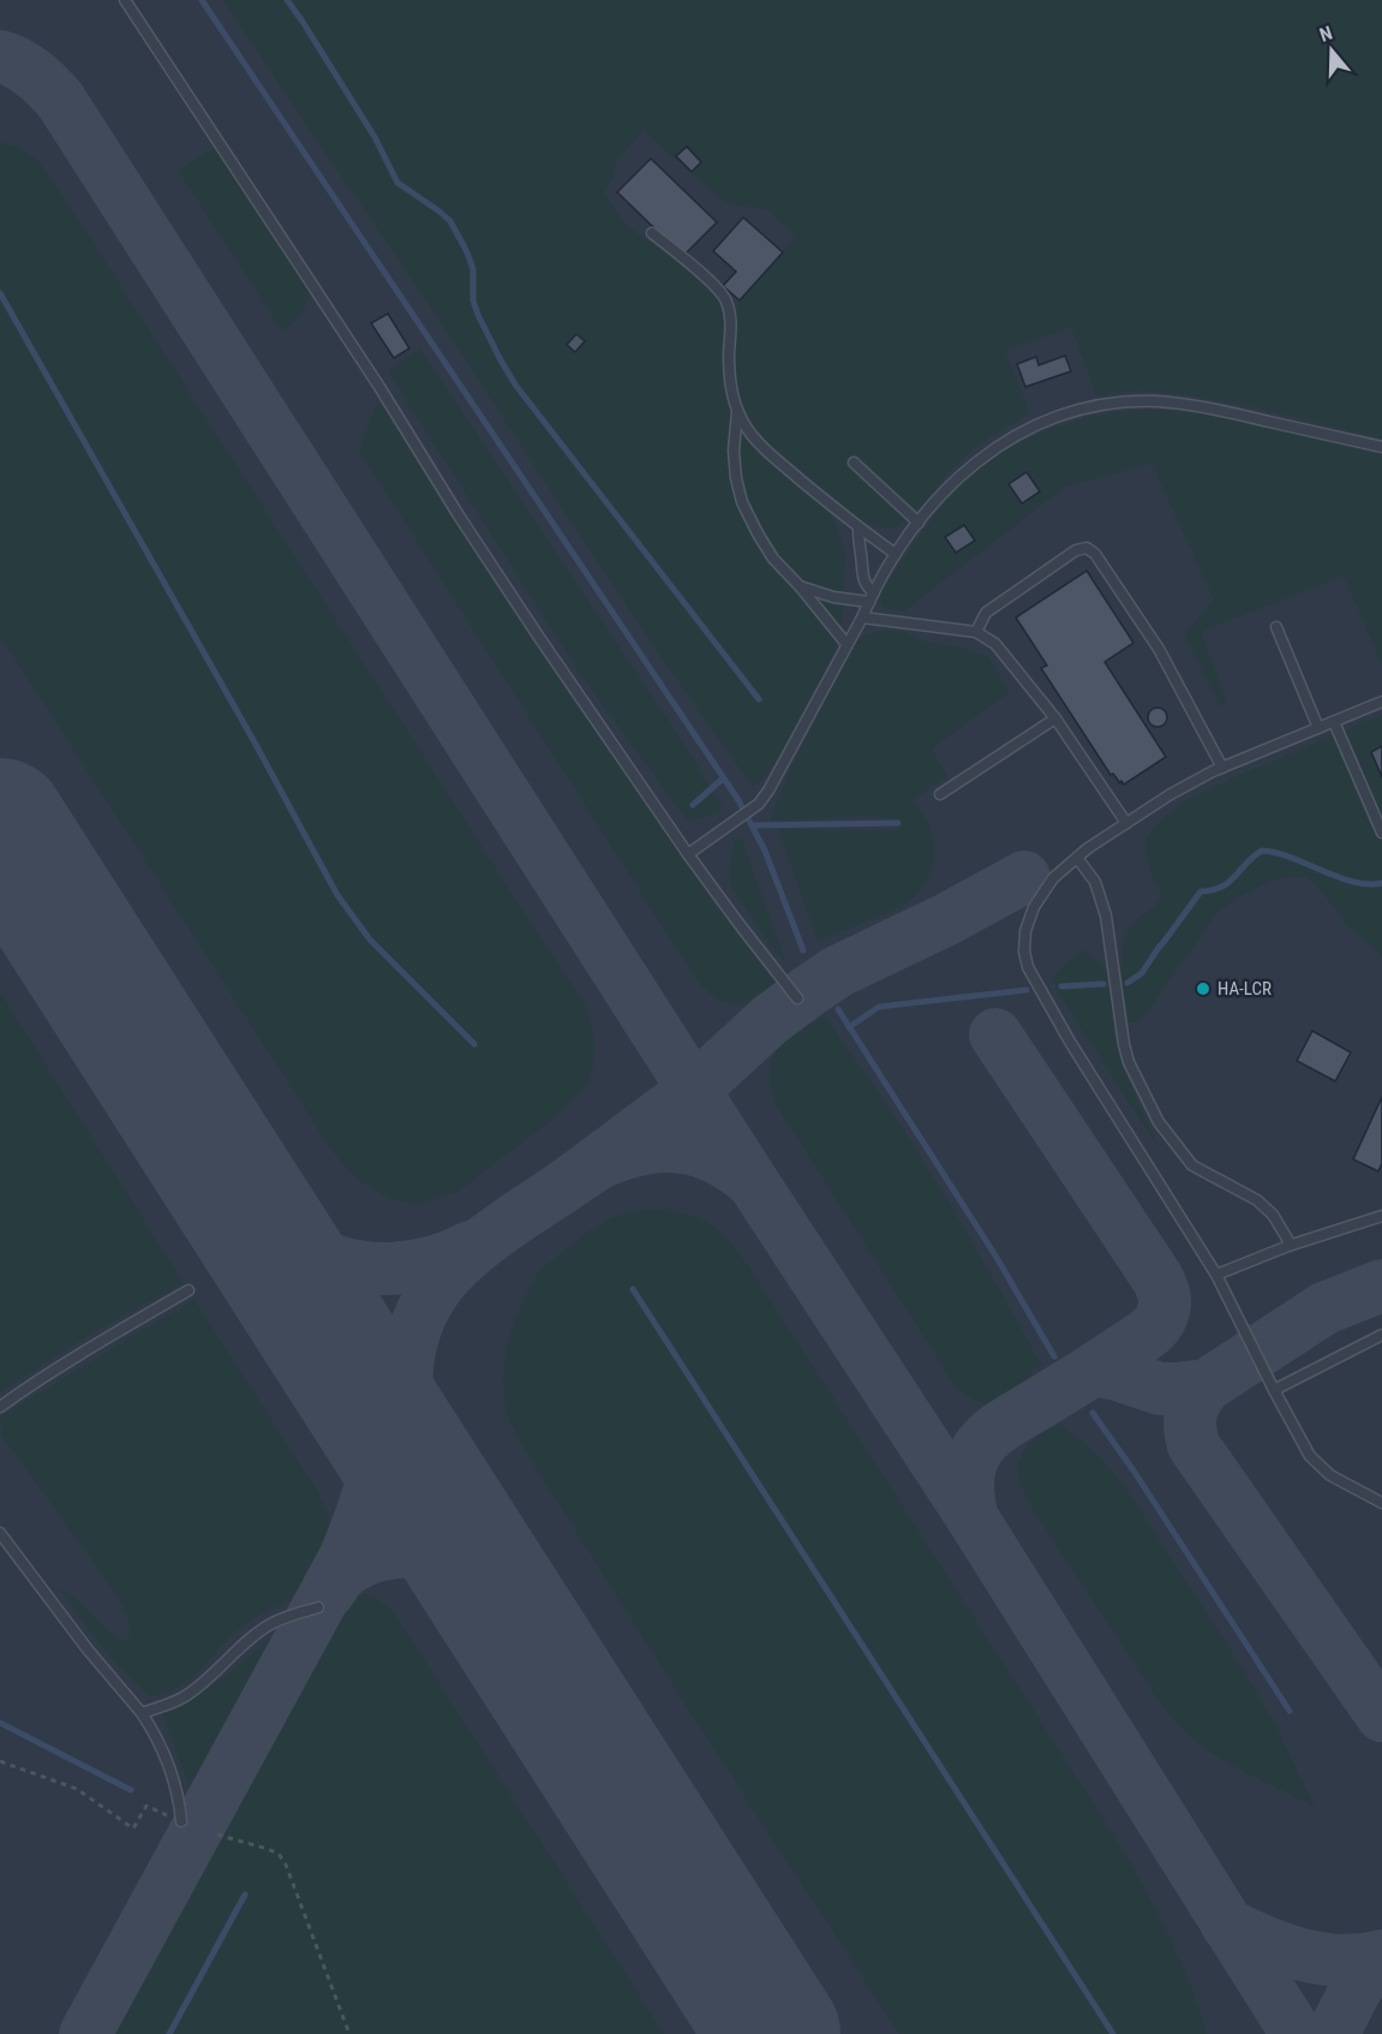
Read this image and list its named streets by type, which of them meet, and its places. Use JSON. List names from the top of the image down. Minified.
{"places":["HA-LCR"],"north":"top"}
